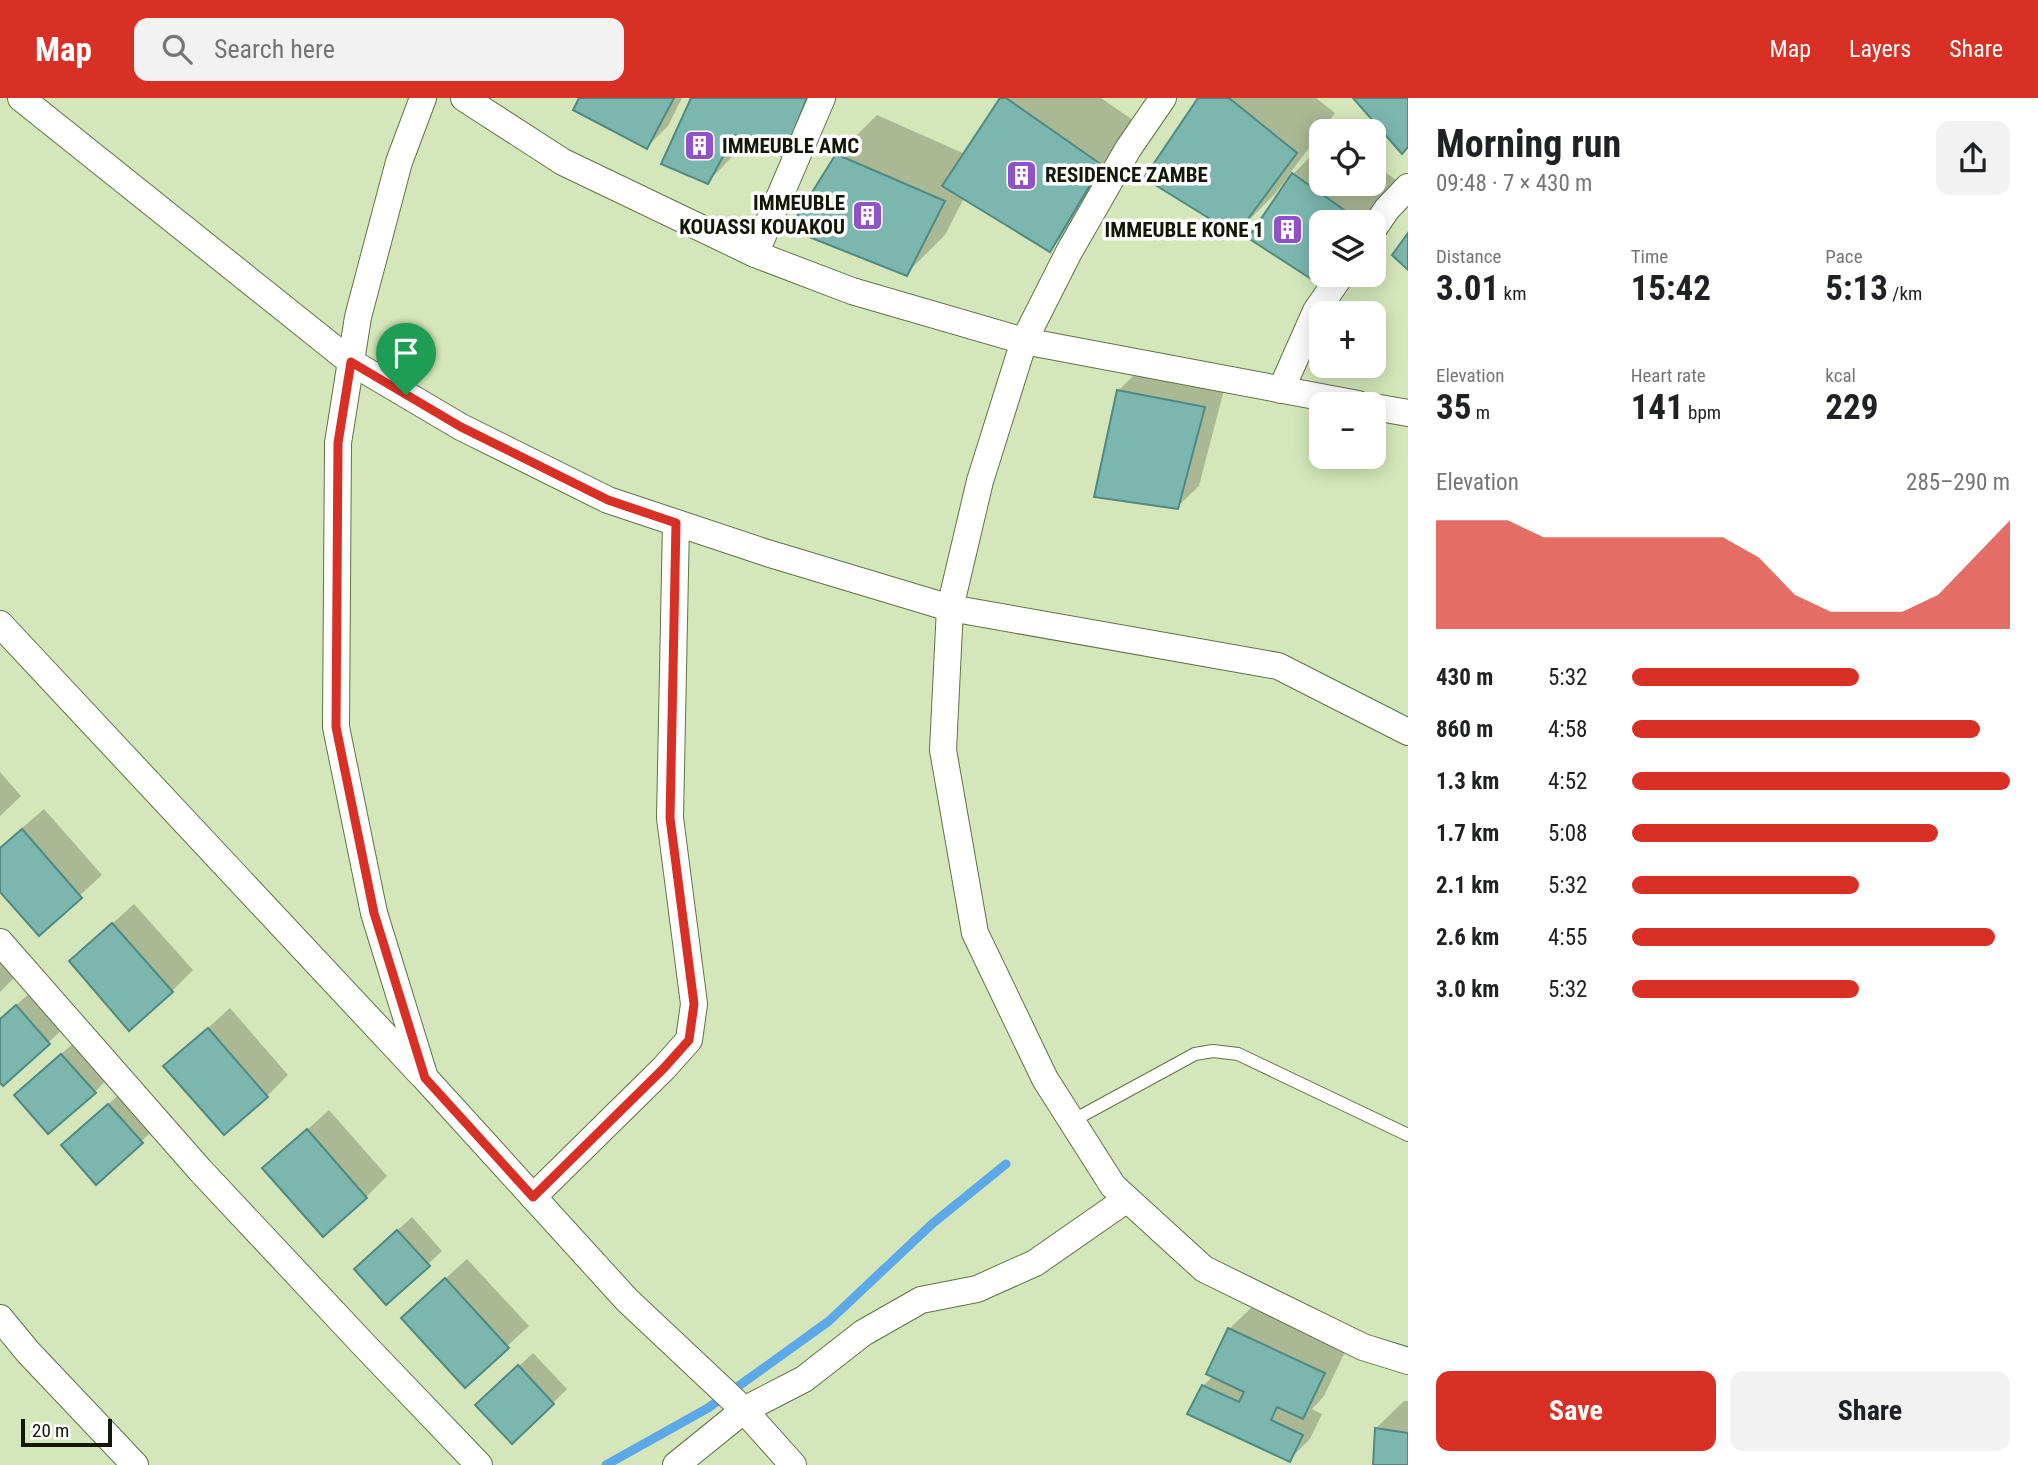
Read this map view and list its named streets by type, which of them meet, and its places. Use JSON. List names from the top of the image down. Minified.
{"places":{"building":["IMMEUBLE AMC","RESIDENCE ZAMBE","IMMEUBLE KOUASSI KOUAKOU","IMMEUBLE KONE 1"]},"scale_bar":"20 m","page":{"header":"Map","search":"Search here","nav":["Map","Layers","Share"],"heading":["Morning run","09:48 · 7 × 430 m"],"map_buttons":["+","−"],"stats":[["Distance","3.01 km"],["Time","15:42"],["Pace","5:13 /km"],["Elevation","35 m"],["Heart rate","141 bpm"],["kcal","229"]],"chart":["Elevation","285–290 m"],"list":[{"name":"430 m","note":"5:32"},{"name":"860 m","note":"4:58"},{"name":"1.3 km","note":"4:52"},{"name":"1.7 km","note":"5:08"},{"name":"2.1 km","note":"5:32"},{"name":"2.6 km","note":"4:55"},{"name":"3.0 km","note":"5:32"}],"buttons":["Save","Share"],"scale":"20 m"}}
